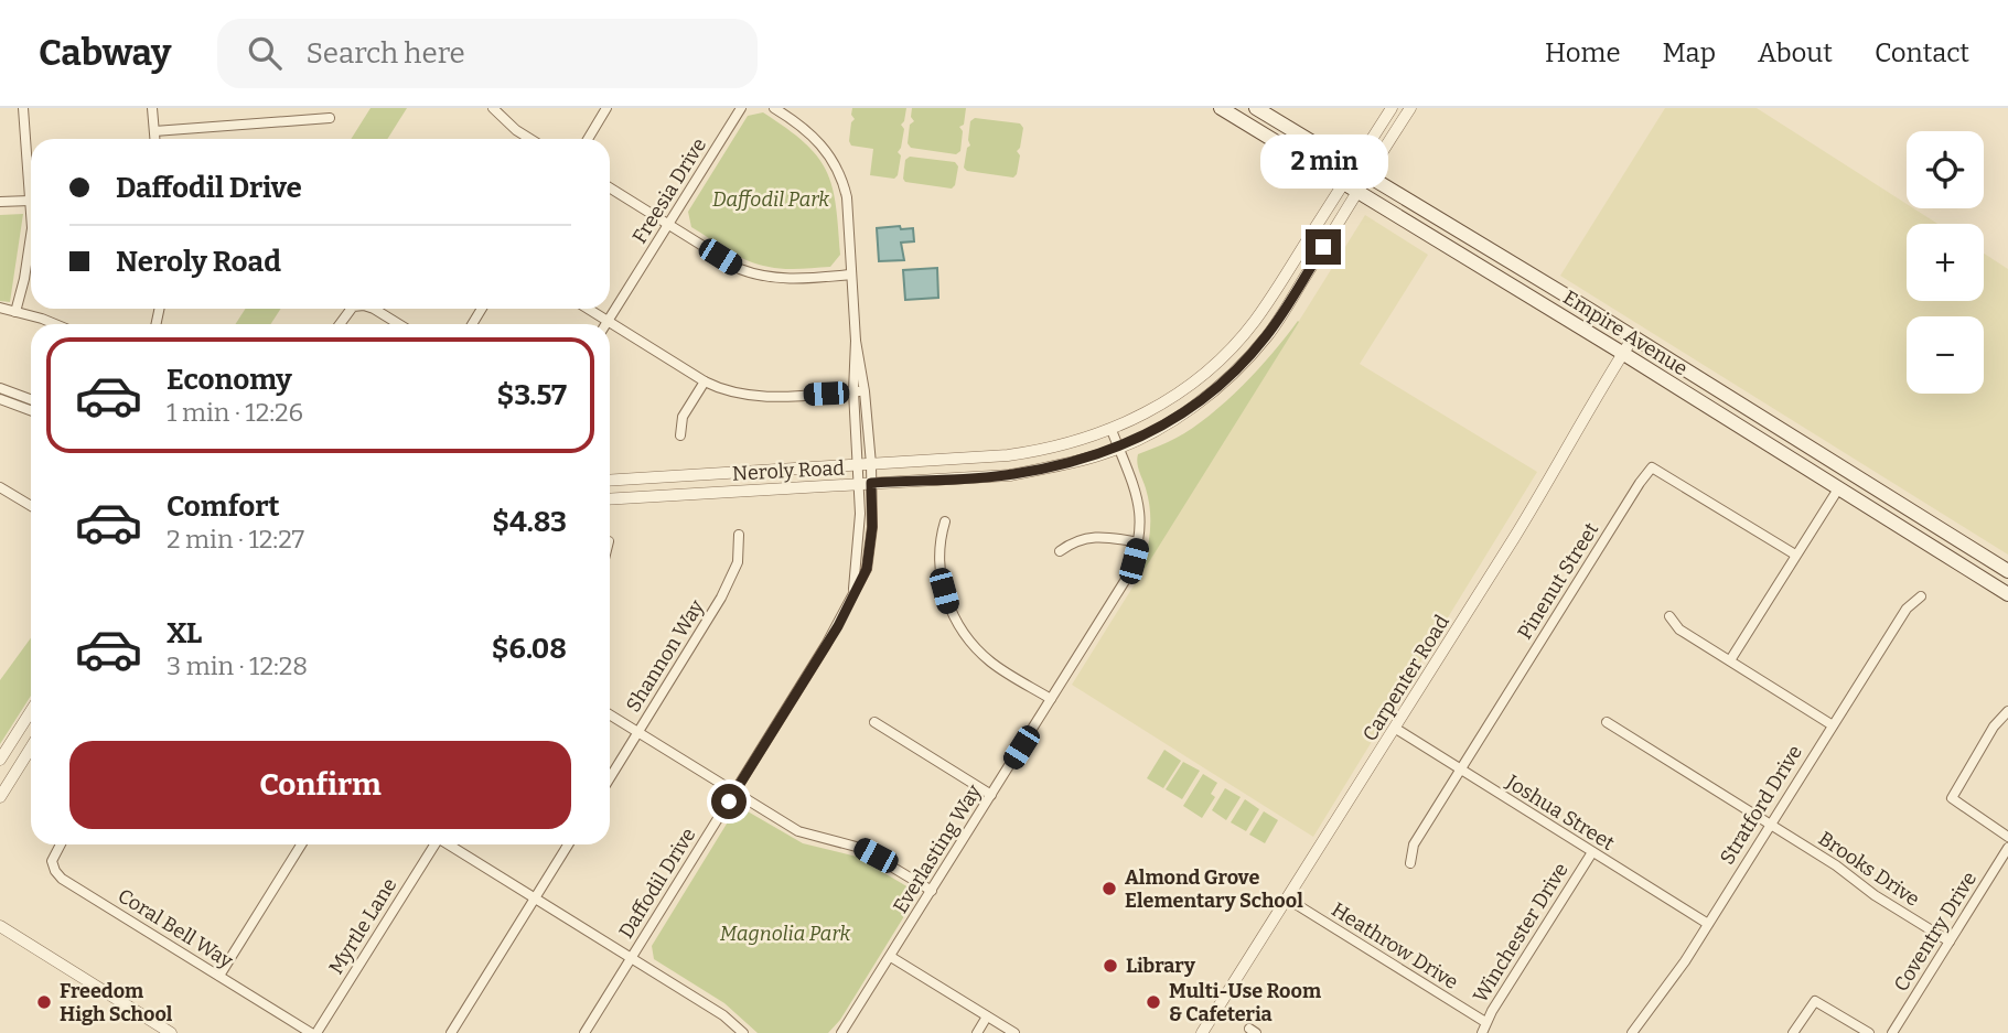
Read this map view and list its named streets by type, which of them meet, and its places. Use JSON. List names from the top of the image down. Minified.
{"streets":{"main road":["Empire Avenue"],"street":["Freesia Drive","Neroly Road","Pinenut Street","Shannon Way","Carpenter Road","Stratford Drive","Joshua Street","Everlasting Way","Brooks Drive","Daffodil Drive","Myrtle Lane","Coral Bell Way","Coventry Drive","Winchester Drive","Heathrow Drive"]},"crossings":[["Empire Avenue","Neroly Road"],["Empire Avenue","Carpenter Road"],["Neroly Road","Everlasting Way"],["Neroly Road","Daffodil Drive"],["Pinenut Street","Joshua Street"],["Carpenter Road","Joshua Street"],["Carpenter Road","Heathrow Drive"],["Stratford Drive","Joshua Street"],["Stratford Drive","Brooks Drive"],["Joshua Street","Winchester Drive"],["Brooks Drive","Coventry Drive"],["Myrtle Lane","Coral Bell Way"],["Winchester Drive","Heathrow Drive"]],"parks":["Daffodil Park","Magnolia Park"],"places":["Almond Grove Elementary School","Library","Freedom High School","Multi-Use Room & Cafeteria"],"page":{"header":"Cabway","search":"Search here","nav":["Home","Map","About","Contact"],"map_buttons":["+","−"],"bubble":"2 min","banner":["Daffodil Drive","Neroly Road"],"list":[{"name":"Economy","note":"1 min · 12:26","value":"$3.57"},{"name":"Comfort","note":"2 min · 12:27","value":"$4.83"},{"name":"XL","note":"3 min · 12:28","value":"$6.08"}],"buttons":"Confirm"}}
